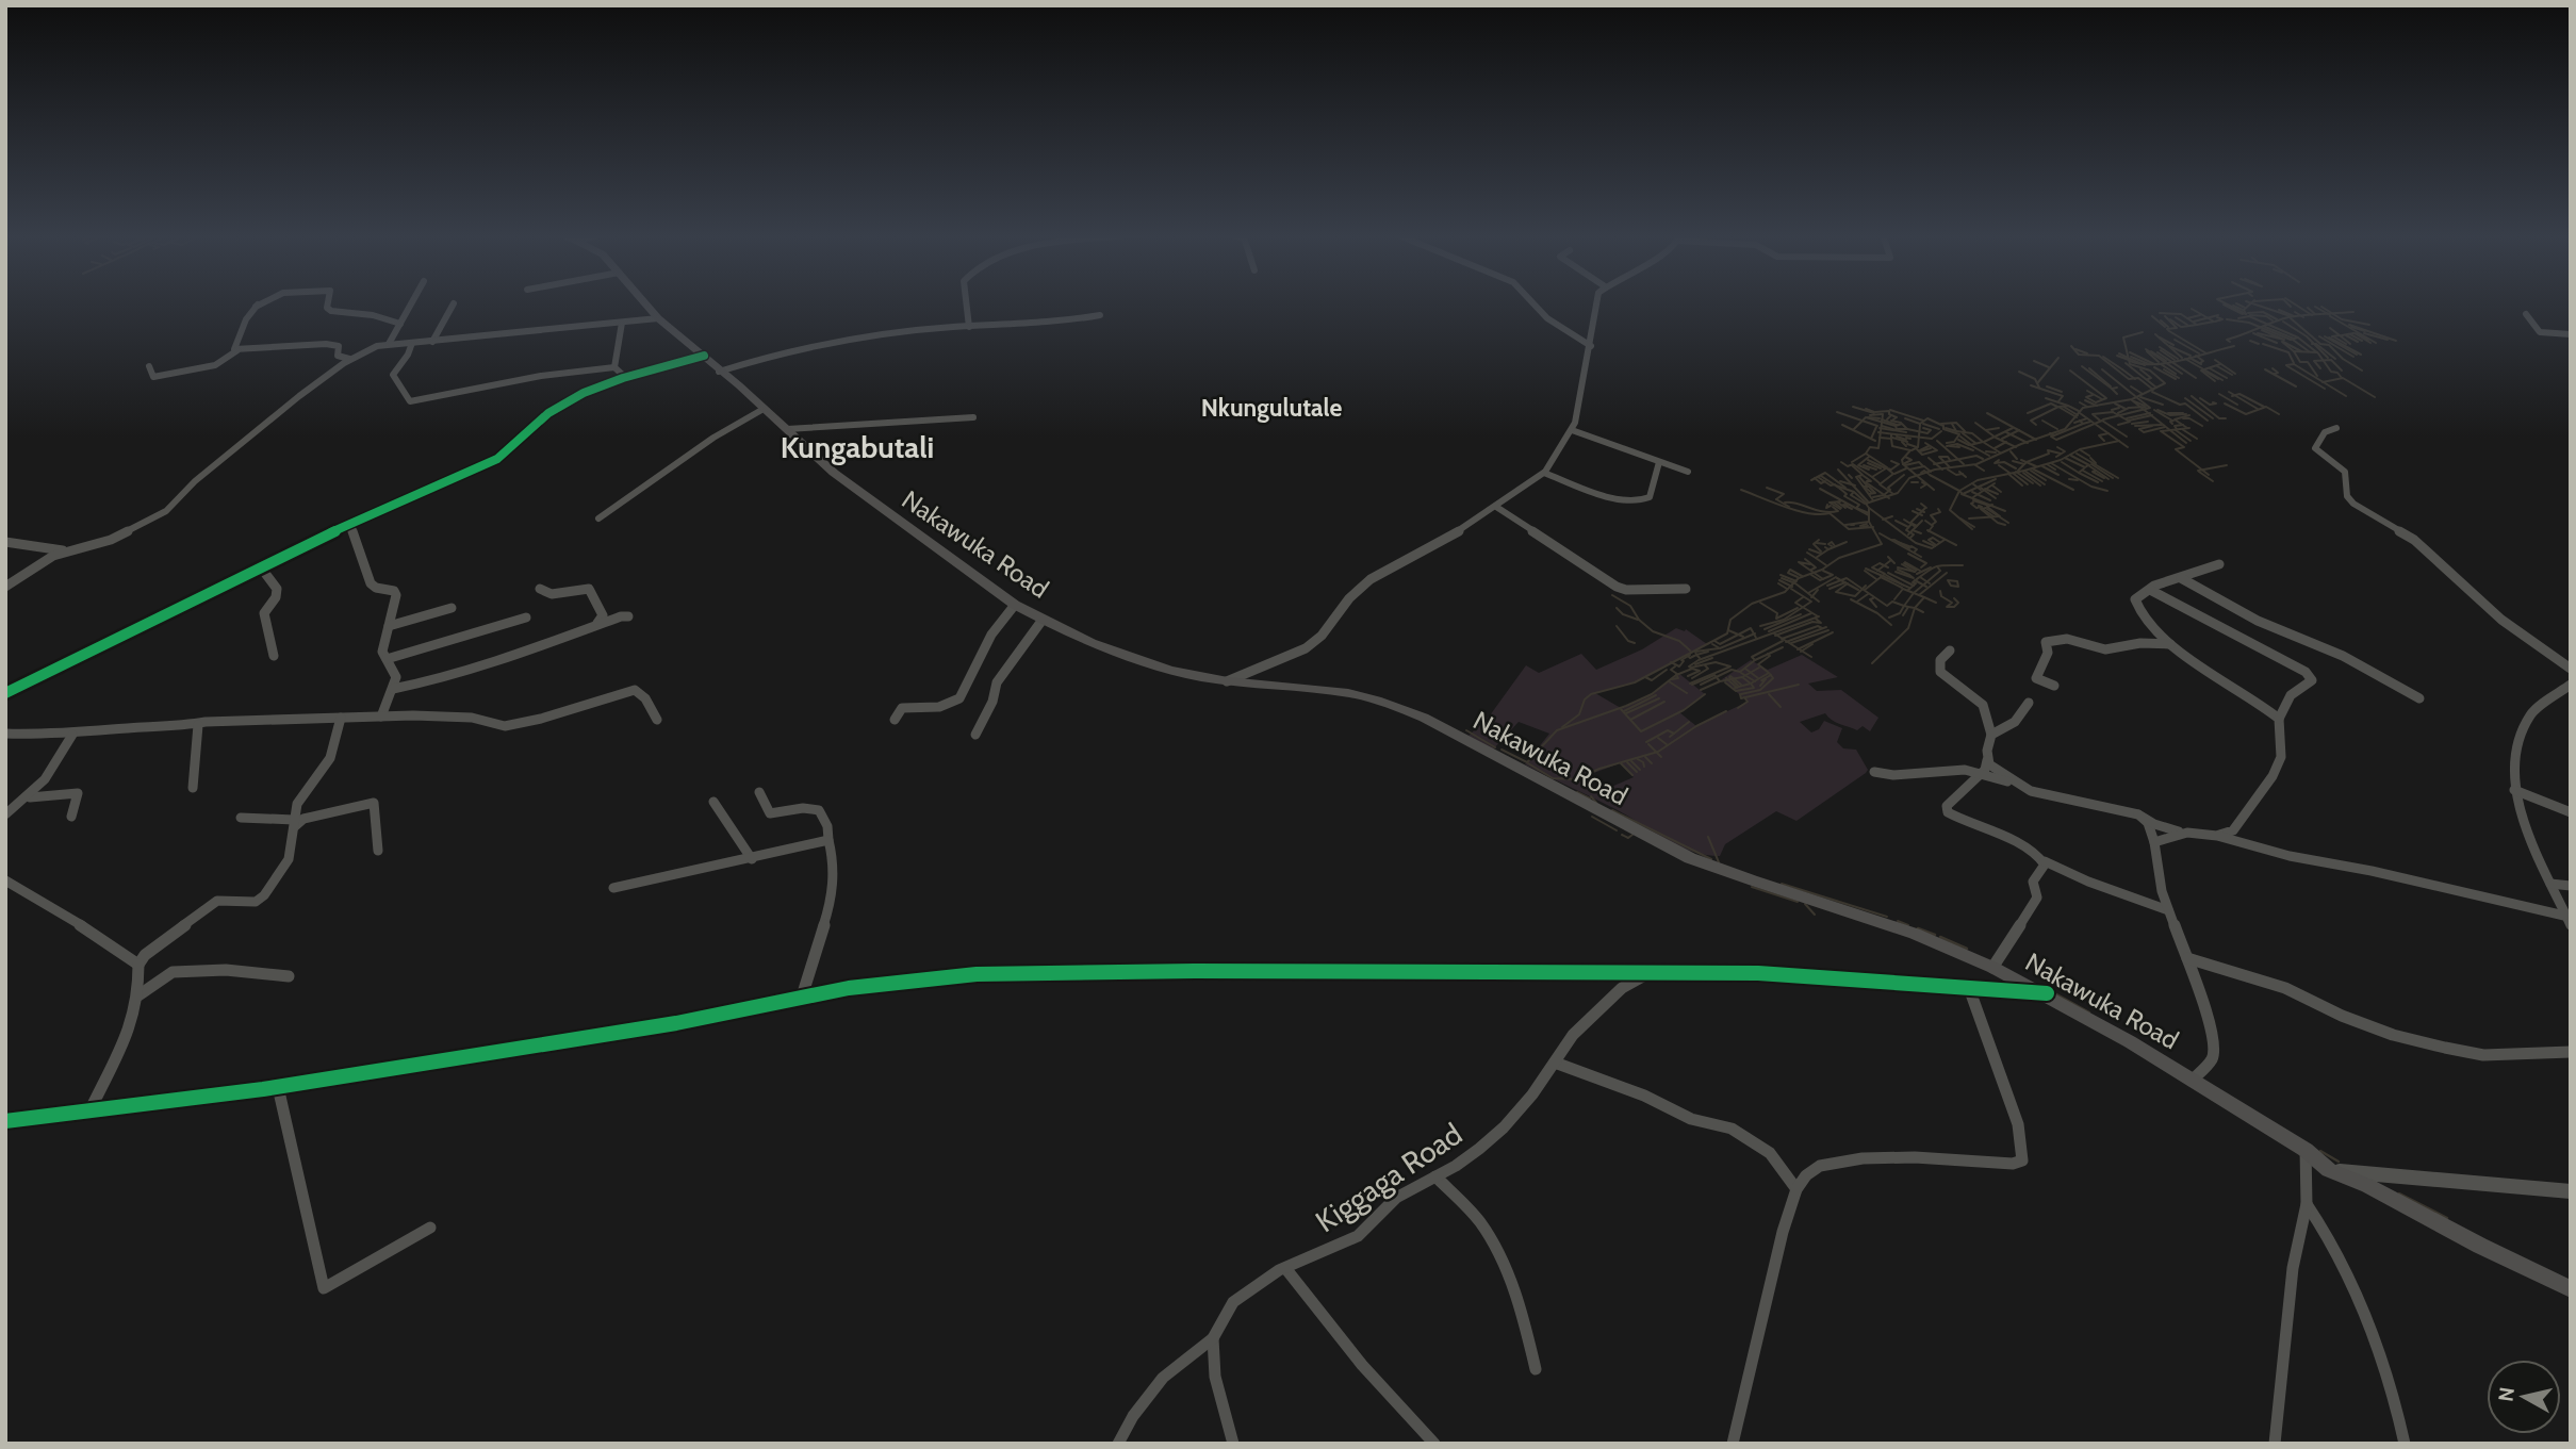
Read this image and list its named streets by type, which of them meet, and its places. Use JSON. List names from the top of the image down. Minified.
{"streets":{"main road":["Nakawuka Road"],"street":["Kiggaga Road"]},"districts":["Nkungulutale","Kungabutali"],"north":"left"}
